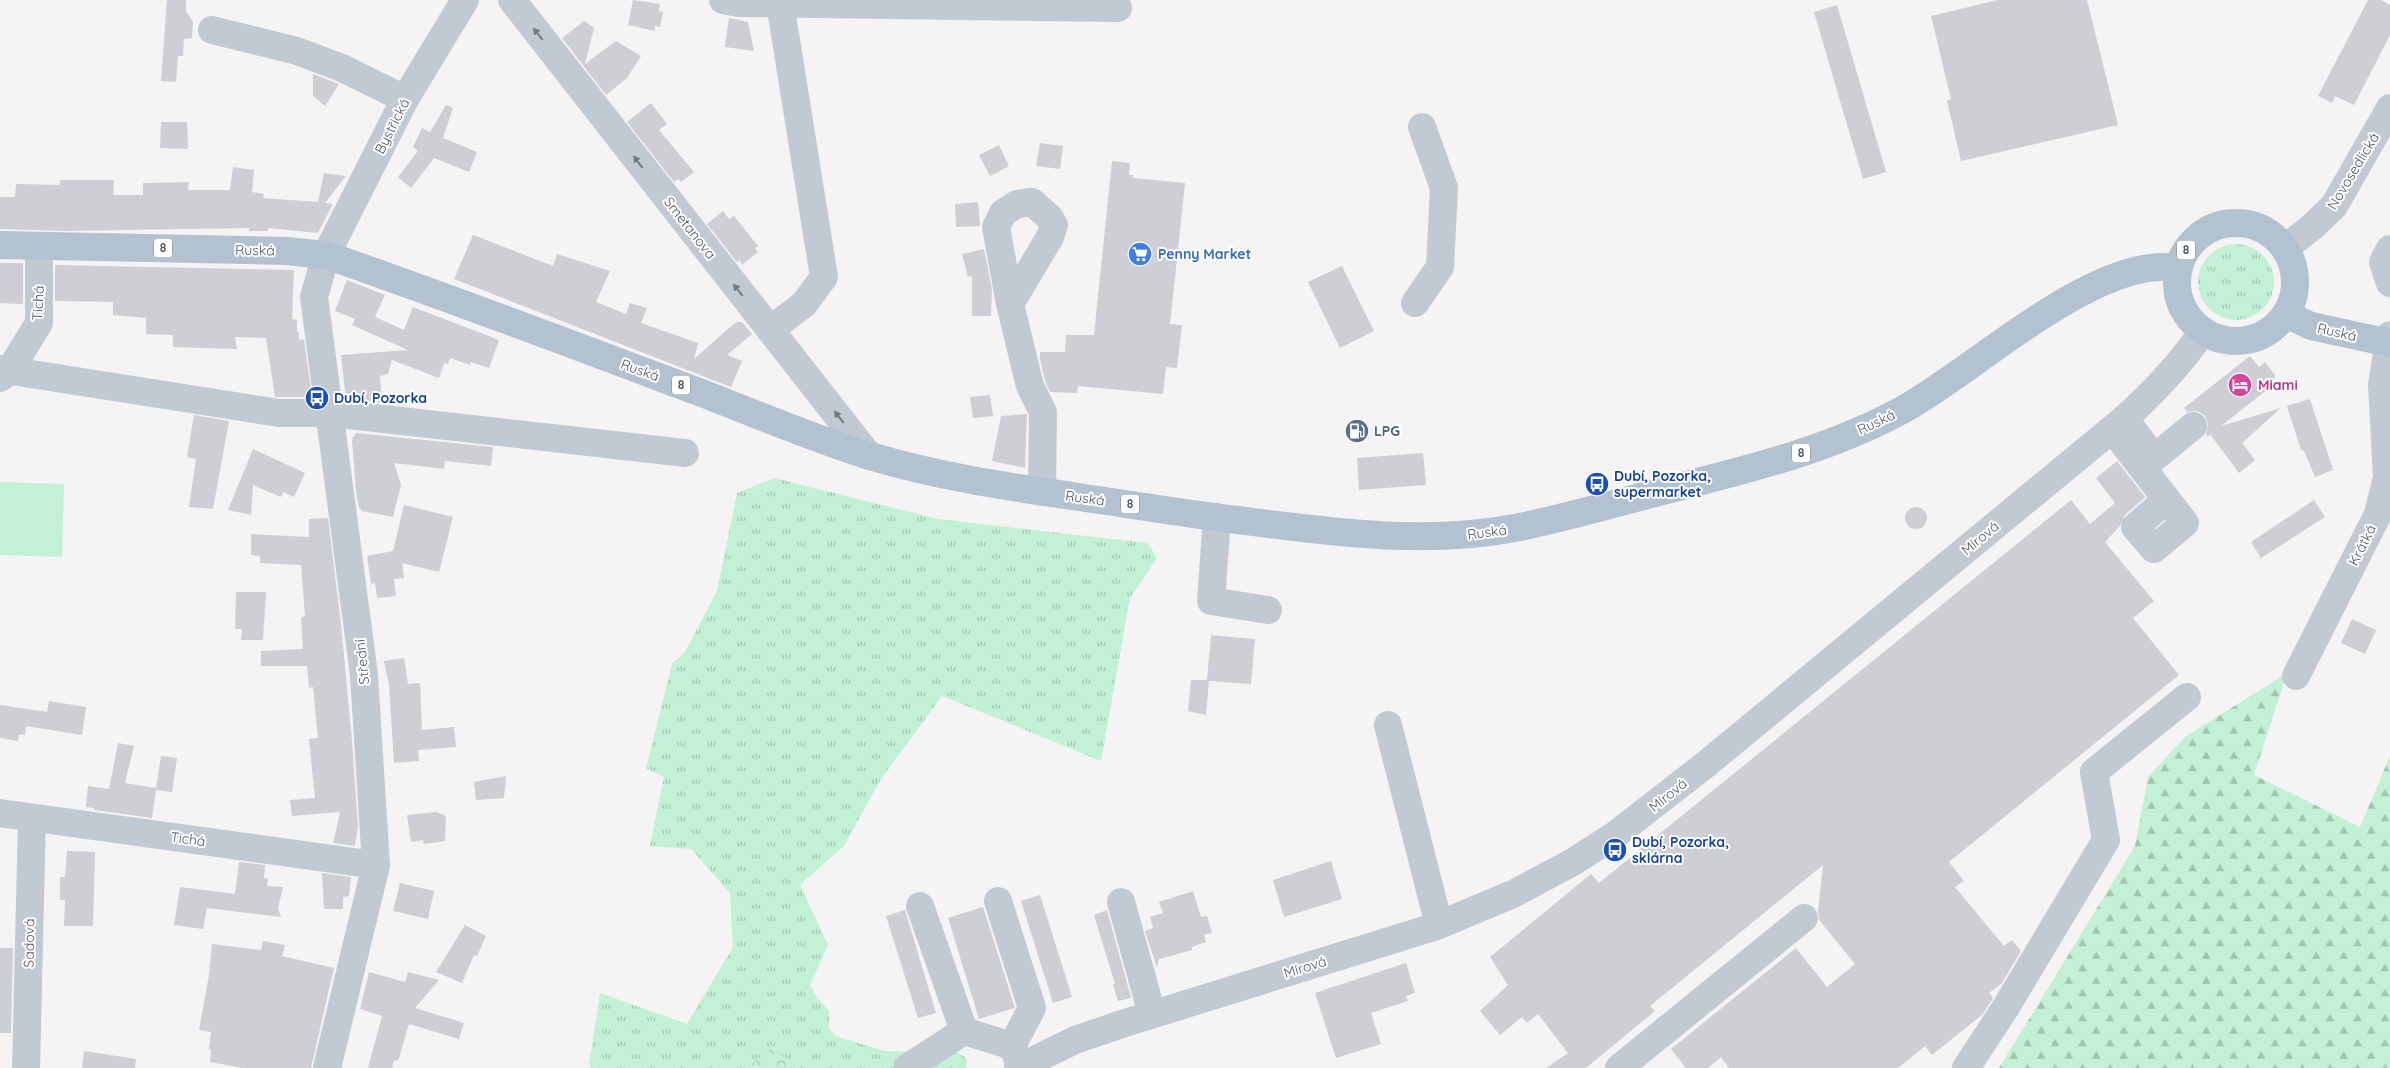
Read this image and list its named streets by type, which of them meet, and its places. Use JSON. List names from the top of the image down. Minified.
{"streets":{"main road":["8","Ruská"],"street":["Bystřická","Novosedlická","Smetanova","Tichá","Mírová","Krátká","Střední","Sadová"]},"crossings":[["Bystřická","Ruská"],["Bystřická","Střední"],["Novosedlická","8"],["Novosedlická","Ruská"],["Novosedlická","Mírová"],["Smetanova","Ruská"],["8","Ruská"],["8","Mírová"],["Ruská","Tichá"],["Ruská","Mírová"],["Ruská","Krátká"],["Ruská","Střední"],["Tichá","Střední"],["Tichá","Sadová"]],"one_way":["Smetanova"],"places":{"supermarket":["Penny Market"],"hotel":["Miami"],"bus stop":["Dubí, Pozorka","Dubí, Pozorka, supermarket","Dubí, Pozorka, sklárna"],"fuel station":["LPG"]}}
